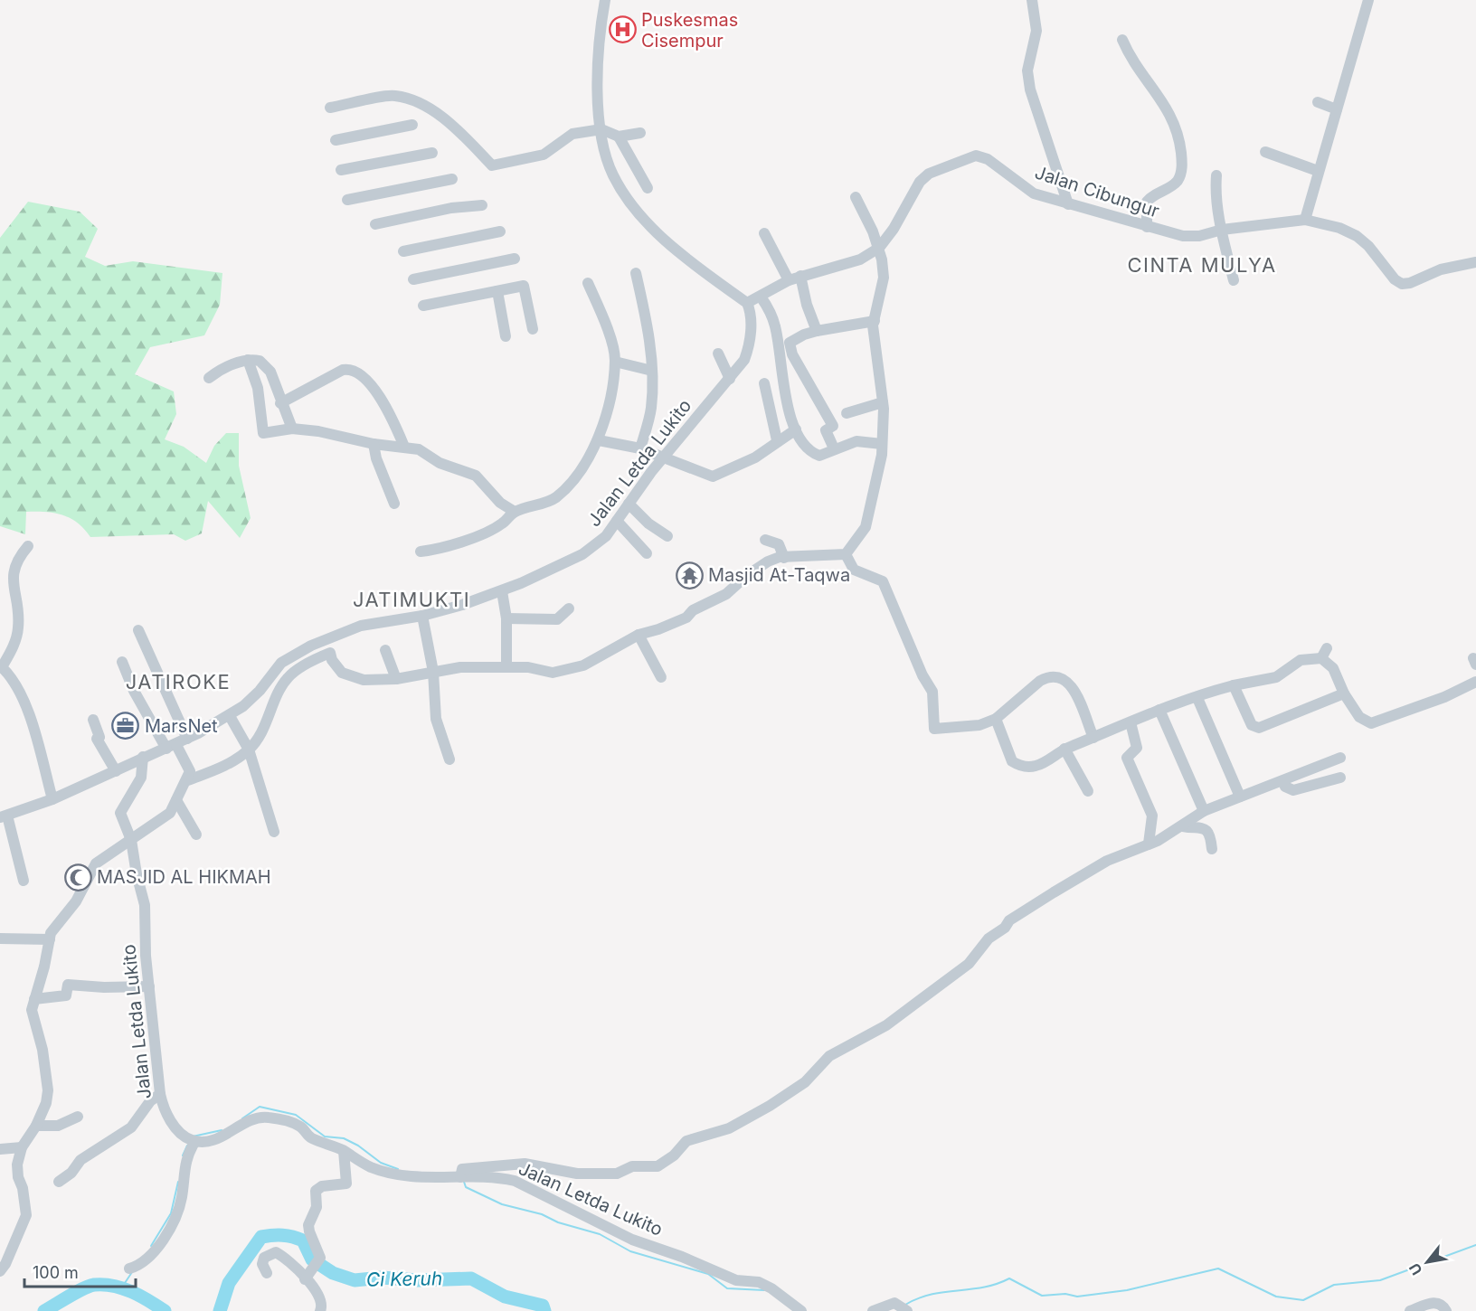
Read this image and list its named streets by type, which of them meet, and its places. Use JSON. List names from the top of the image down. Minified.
{"streets":{"street":["Jalan Cibungur","Jalan Letda Lukito"]},"crossings":[["Jalan Cibungur","Jalan Letda Lukito"]],"districts":["CINTA MULYA","JATIMUKTI","JATIROKE"],"water":["Ci Keruh"],"places":{"hospital":["Puskesmas Cisempur"],"temple":["Masjid At-Taqwa"],"office":["MarsNet"],"mosque":["MASJID AL HIKMAH"]},"scale_bar":"100 m","north":"bottom left"}
